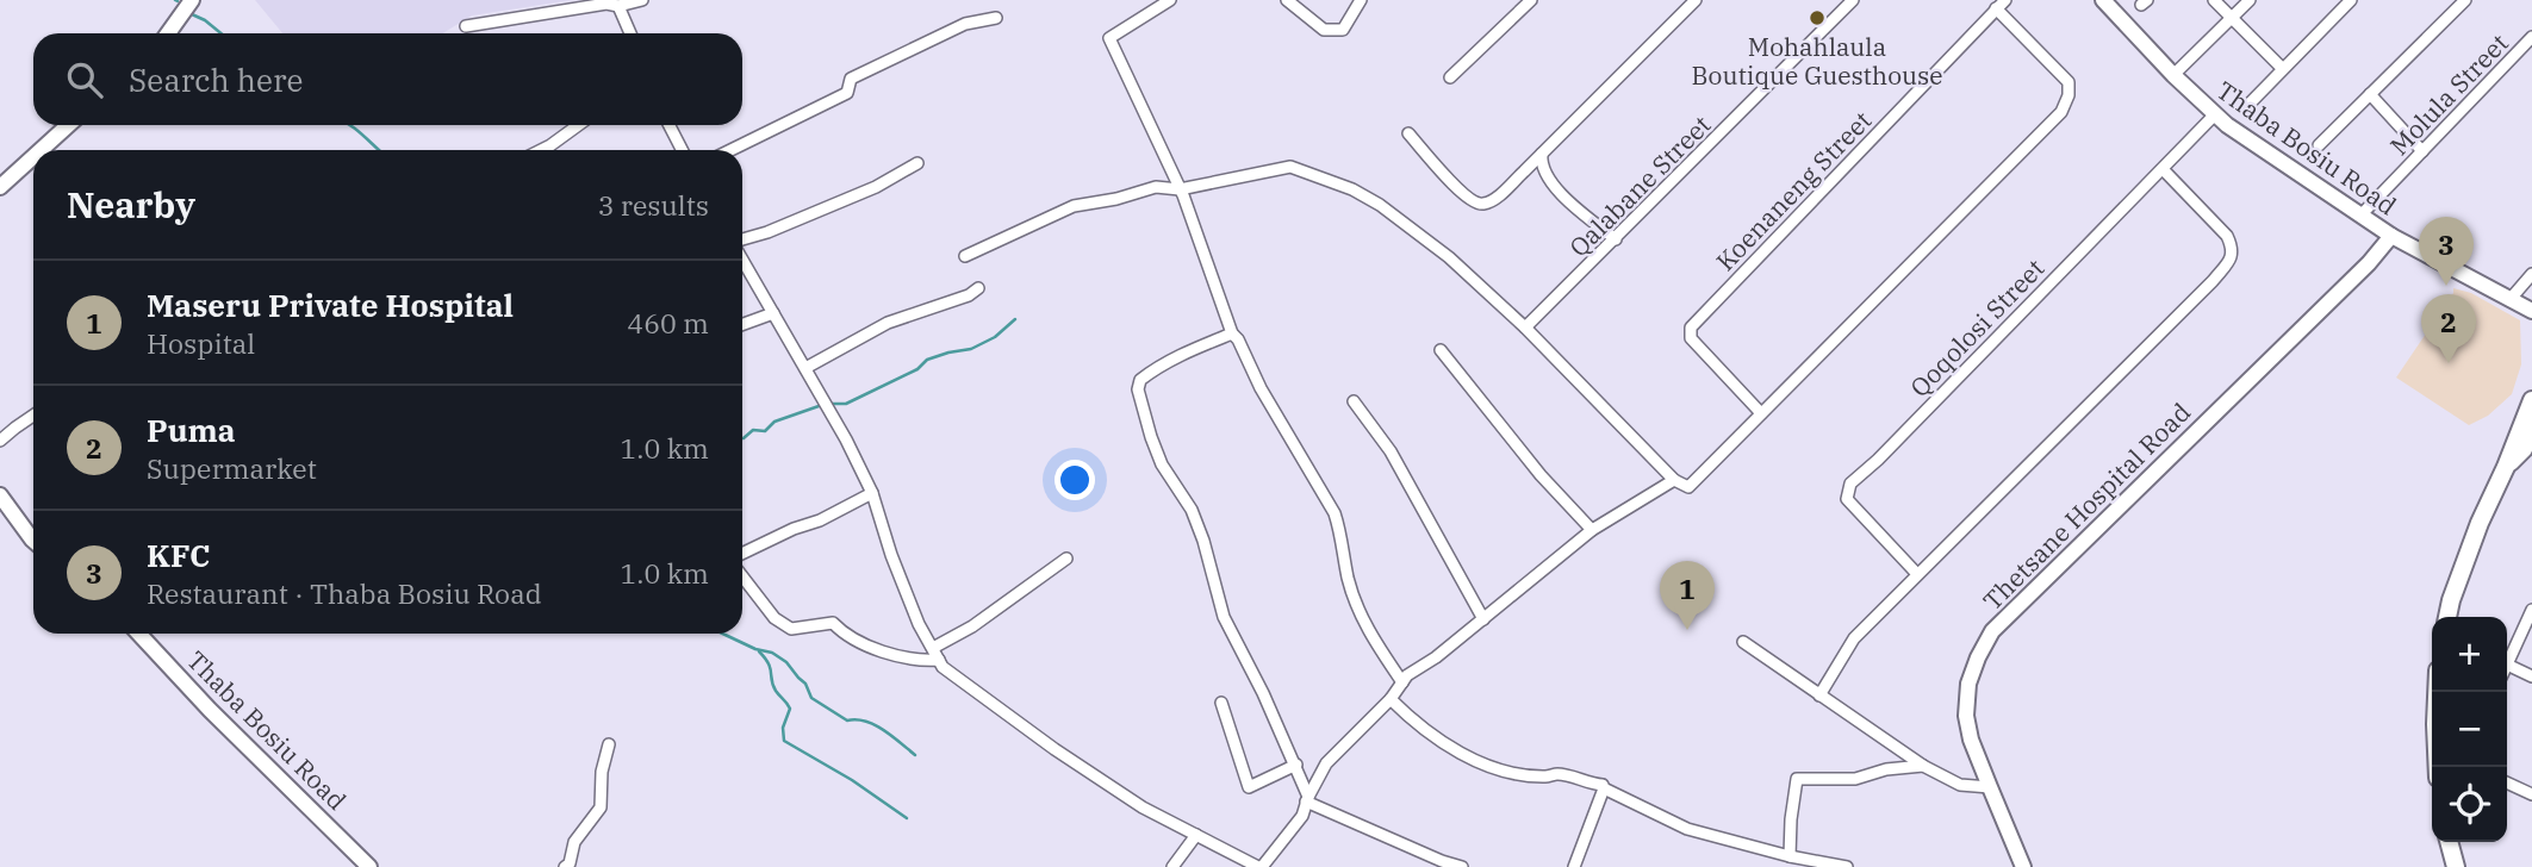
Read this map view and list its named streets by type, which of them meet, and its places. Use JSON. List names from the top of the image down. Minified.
{"streets":{"main road":["Thaba Bosiu Road","Thetsane Hospital Road"],"street":["Molula Street","Qalabane Street","Koenaneng Street","Qoqolosi Street"]},"crossings":[["Molula Street","Thaba Bosiu Road"],["Thaba Bosiu Road","Qoqolosi Street"],["Thaba Bosiu Road","Thetsane Hospital Road"]],"places":["Mohahlaula Boutique Guesthouse"],"page":{"search":"Search here","heading":["Nearby","3 results"],"pins":["3","2","1"],"list":[{"mark":"1","name":"Maseru Private Hospital","note":"Hospital","value":"460 m"},{"mark":"2","name":"Puma","note":"Supermarket","value":"1.0 km"},{"mark":"3","name":"KFC","note":"Restaurant · Thaba Bosiu Road","value":"1.0 km"}],"map_buttons":["+","−"]}}
